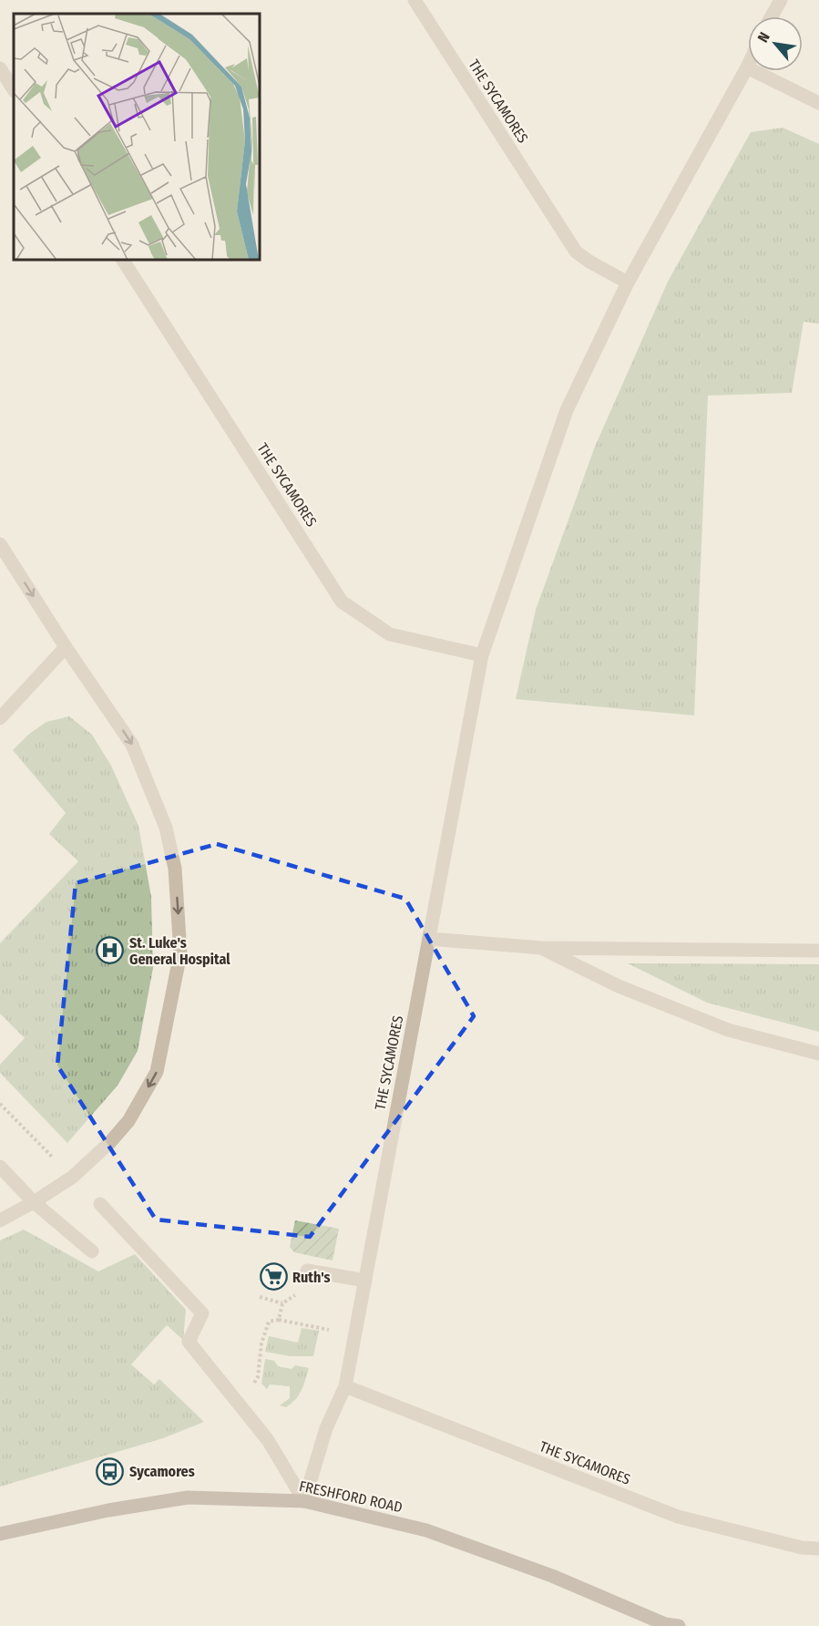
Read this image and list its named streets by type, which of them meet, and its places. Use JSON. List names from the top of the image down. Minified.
{"streets":{"main road":["FRESHFORD ROAD"],"street":["THE SYCAMORES"]},"crossings":[["THE SYCAMORES","FRESHFORD ROAD"]],"places":{"hospital":["St. Luke's General Hospital"],"supermarket":["Ruth's"],"bus stop":["Sycamores"]},"north":"top left"}
